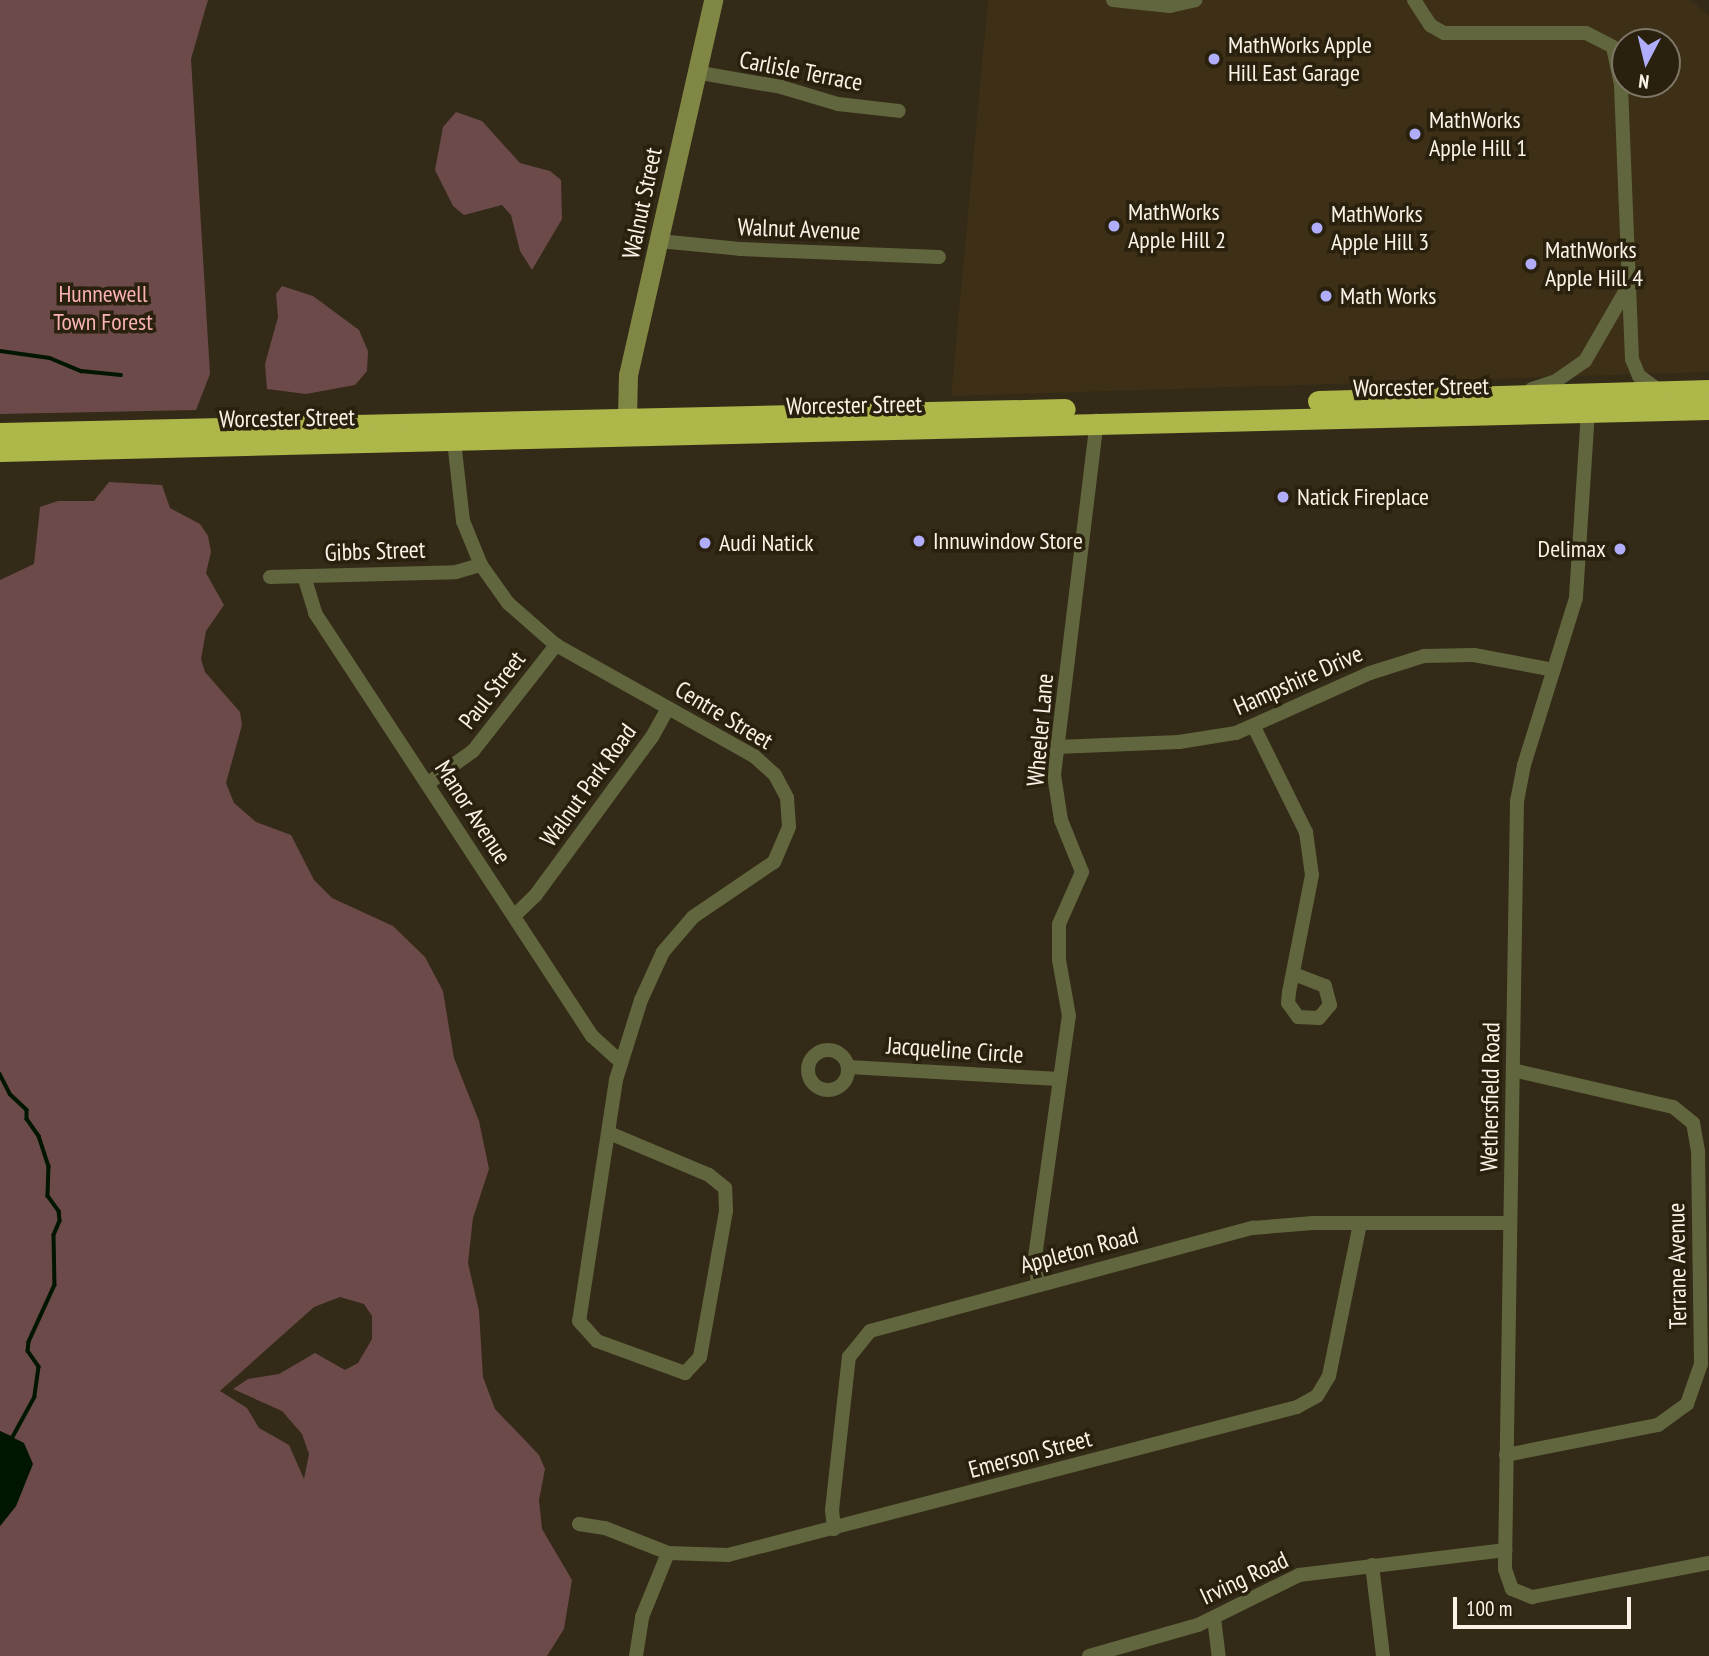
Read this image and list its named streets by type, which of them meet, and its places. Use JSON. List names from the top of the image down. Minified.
{"streets":{"highway":["Worcester Street"],"street":["Carlisle Terrace","Walnut Street","Walnut Avenue","Gibbs Street","Hampshire Drive","Paul Street","Centre Street","Wheeler Lane","Walnut Park Road","Manor Avenue","Jacqueline Circle","Wethersfield Road","Appleton Road","Terrane Avenue","Emerson Street","Irving Road"]},"crossings":[["Carlisle Terrace","Walnut Street"],["Walnut Street","Walnut Avenue"],["Walnut Street","Worcester Street"],["Worcester Street","Centre Street"],["Worcester Street","Wheeler Lane"],["Worcester Street","Wethersfield Road"],["Gibbs Street","Centre Street"],["Gibbs Street","Manor Avenue"],["Hampshire Drive","Wheeler Lane"],["Hampshire Drive","Wethersfield Road"],["Paul Street","Centre Street"],["Paul Street","Manor Avenue"],["Centre Street","Walnut Park Road"],["Centre Street","Manor Avenue"],["Wheeler Lane","Jacqueline Circle"],["Wheeler Lane","Appleton Road"],["Walnut Park Road","Manor Avenue"],["Wethersfield Road","Appleton Road"],["Wethersfield Road","Terrane Avenue"],["Wethersfield Road","Irving Road"],["Appleton Road","Emerson Street"]],"parks":["Hunnewell Town Forest"],"places":["MathWorks Apple Hill East Garage","MathWorks Apple Hill 1","MathWorks Apple Hill 2","MathWorks Apple Hill 3","MathWorks Apple Hill 4","Math Works","Natick Fireplace","Innuwindow Store","Audi Natick","Delimax"],"scale_bar":"100 m","north":"bottom"}
